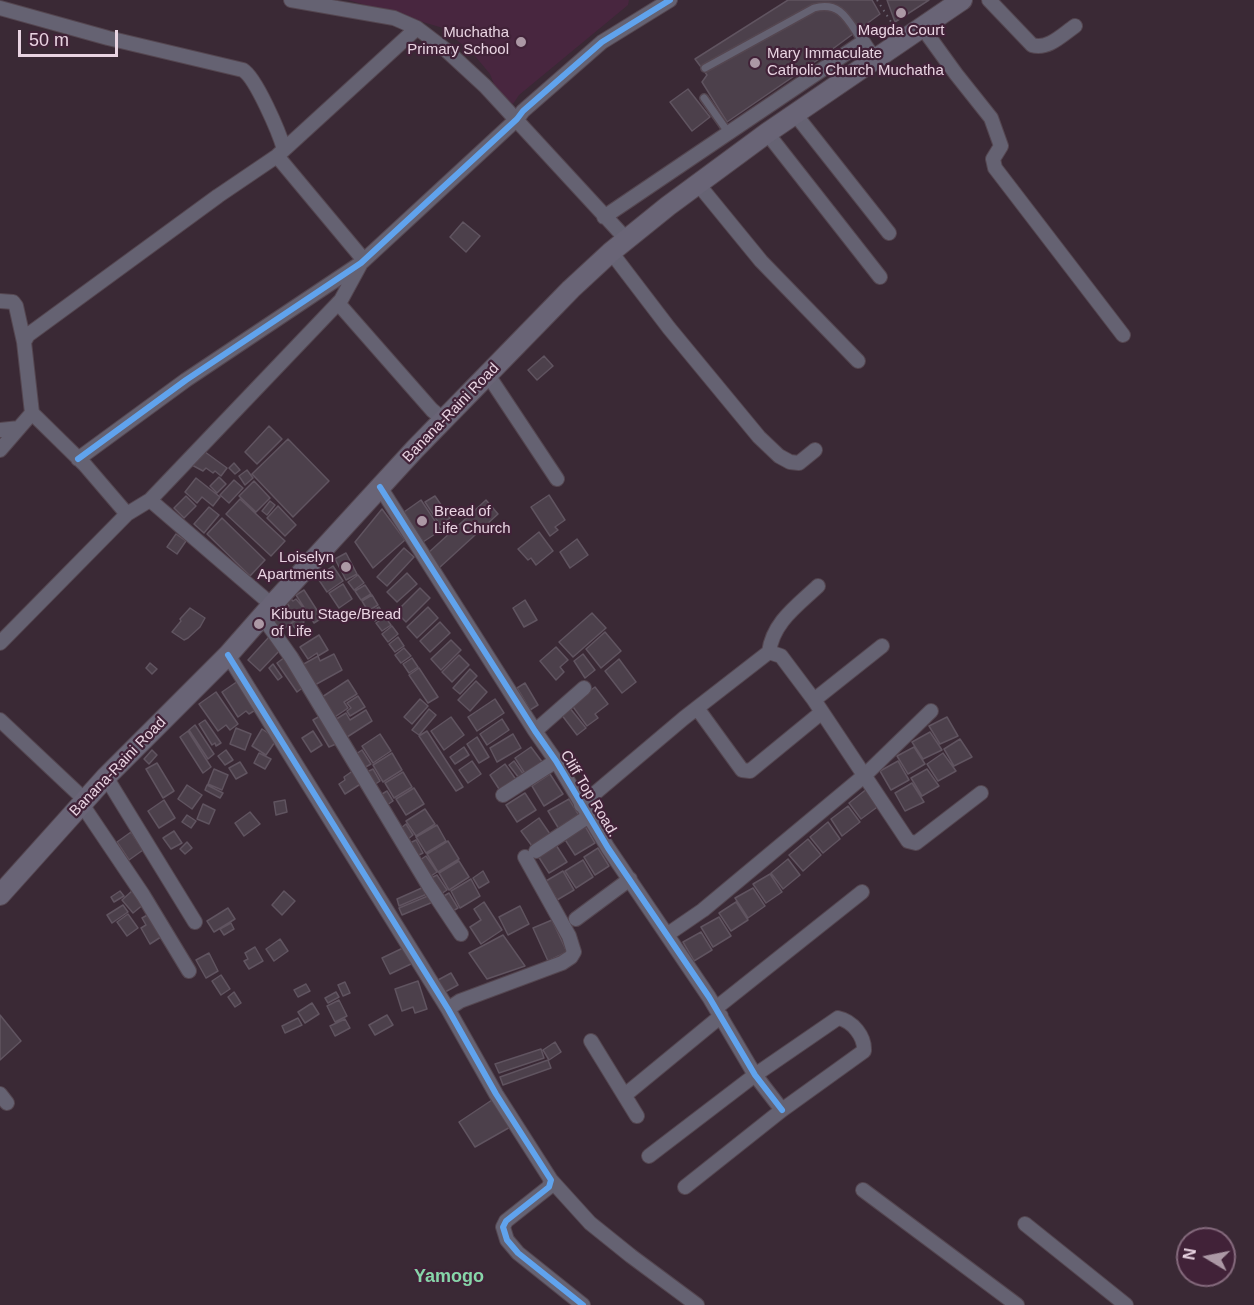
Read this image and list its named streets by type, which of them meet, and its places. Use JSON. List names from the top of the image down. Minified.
{"streets":{"main road":["Banana-Raini Road"],"street":["Cliff Top Road."]},"crossings":[["Banana-Raini Road","Cliff Top Road."]],"districts":["Yamogo"],"places":["Magda Court","Muchatha Primary School","Mary Immaculate Catholic Church Muchatha","Bread of Life Church","Loiselyn Apartments","Kibutu Stage/Bread of Life"],"scale_bar":"50 m","north":"left"}
